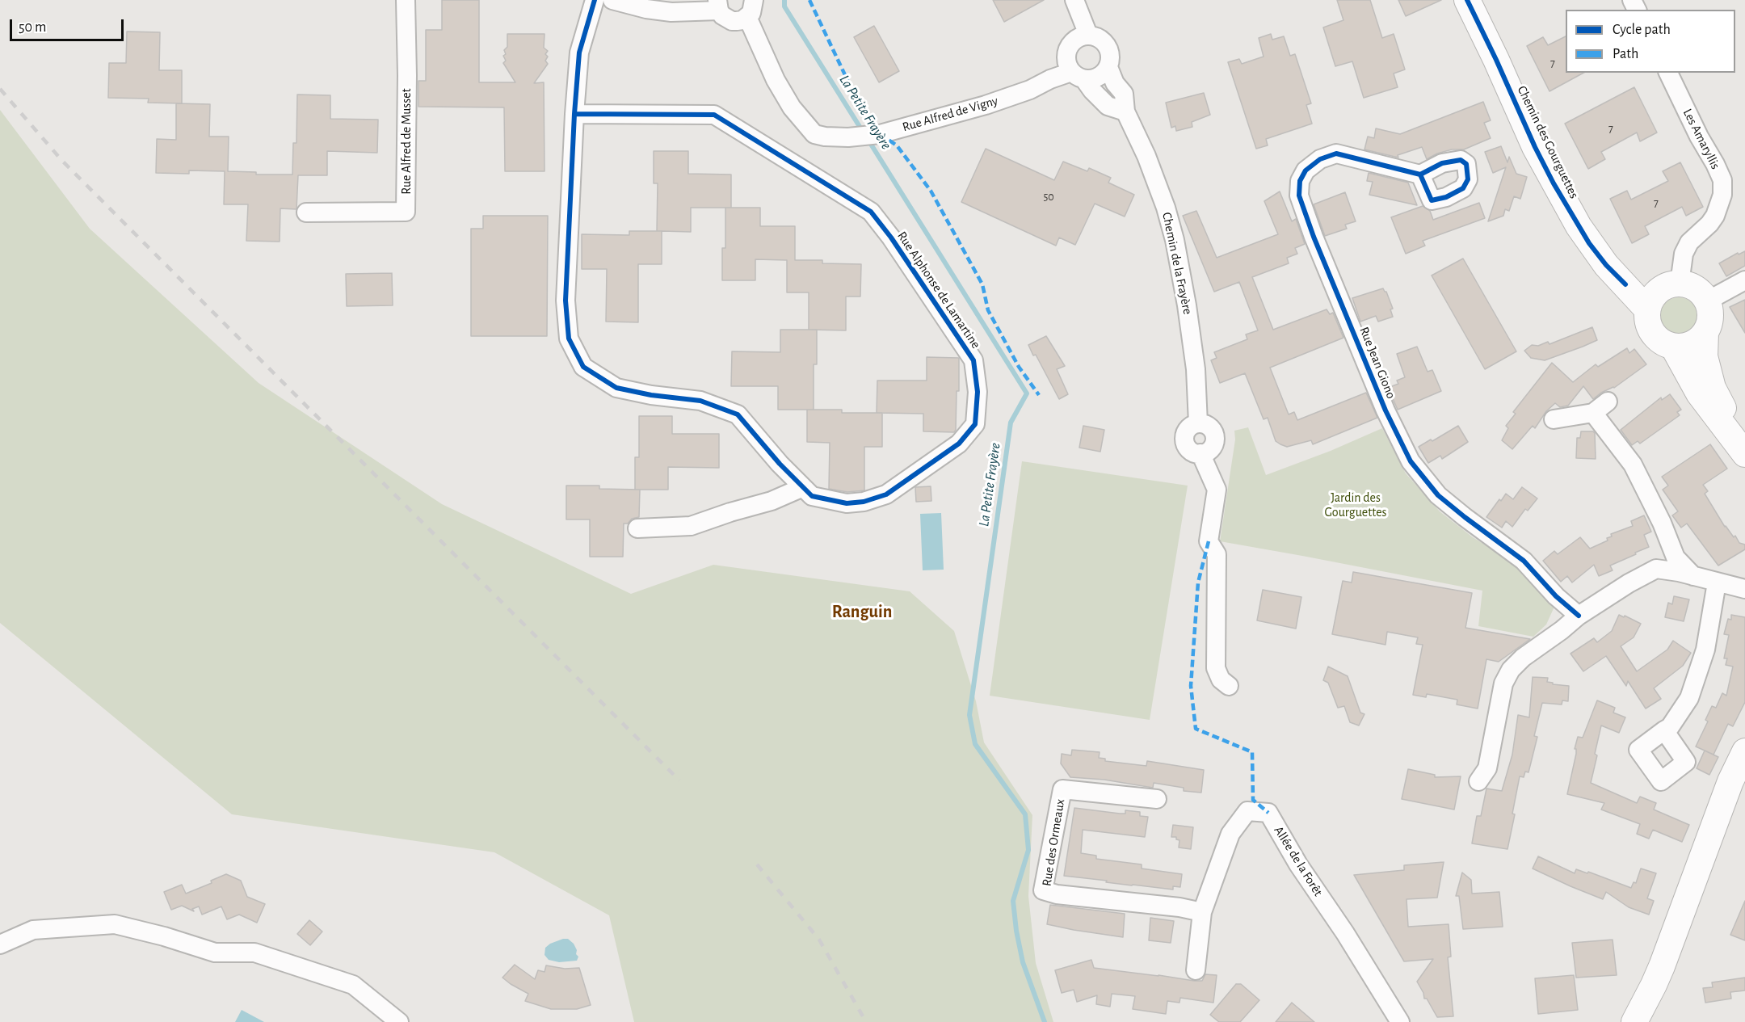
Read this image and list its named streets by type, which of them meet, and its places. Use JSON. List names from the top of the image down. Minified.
{"streets":{"main road":["Chemin des Gourguettes"],"street":["Rue Alfred de Vigny","Les Amaryllis","Rue Alfred de Musset","Chemin de la Frayère","Rue Alphonse de Lamartine","Rue Jean Giono","Rue des Ormeaux","Allée de la Forêt"]},"crossings":[["Rue Alfred de Vigny","Chemin de la Frayère"],["Les Amaryllis","Chemin des Gourguettes"],["Rue des Ormeaux","Allée de la Forêt"]],"districts":["Ranguin"],"water":["La Petite Frayère"],"parks":["Jardin des Gourguettes"],"house_numbers":["7","7","50","7"],"legend":["Cycle path","Path"],"scale_bar":"50 m"}
